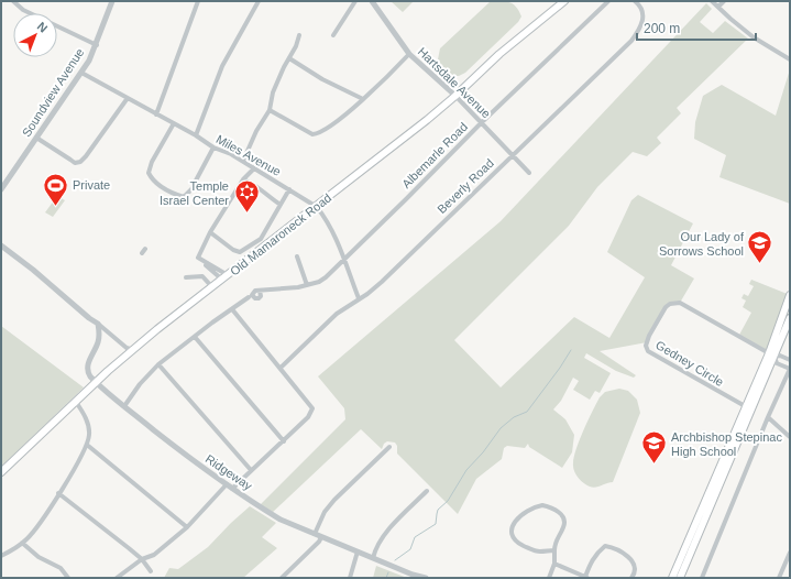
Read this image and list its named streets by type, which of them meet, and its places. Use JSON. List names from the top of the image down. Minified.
{"streets":{"main road":["Old Mamaroneck Road"],"street":["Hartsdale Avenue","Soundview Avenue","Miles Avenue","Albemarle Road","Beverly Road","Gedney Circle","Ridgeway"]},"crossings":[["Hartsdale Avenue","Albemarle Road"],["Hartsdale Avenue","Beverly Road"],["Hartsdale Avenue","Old Mamaroneck Road"],["Soundview Avenue","Miles Avenue"],["Miles Avenue","Albemarle Road"],["Miles Avenue","Beverly Road"],["Miles Avenue","Old Mamaroneck Road"],["Old Mamaroneck Road","Ridgeway"]],"places":{"sports":["Private"],"synagogue":["Temple Israel Center"],"school or university":["Our Lady of Sorrows School","Archbishop Stepinac High School"]},"scale_bar":"200 m","north":"top right"}
